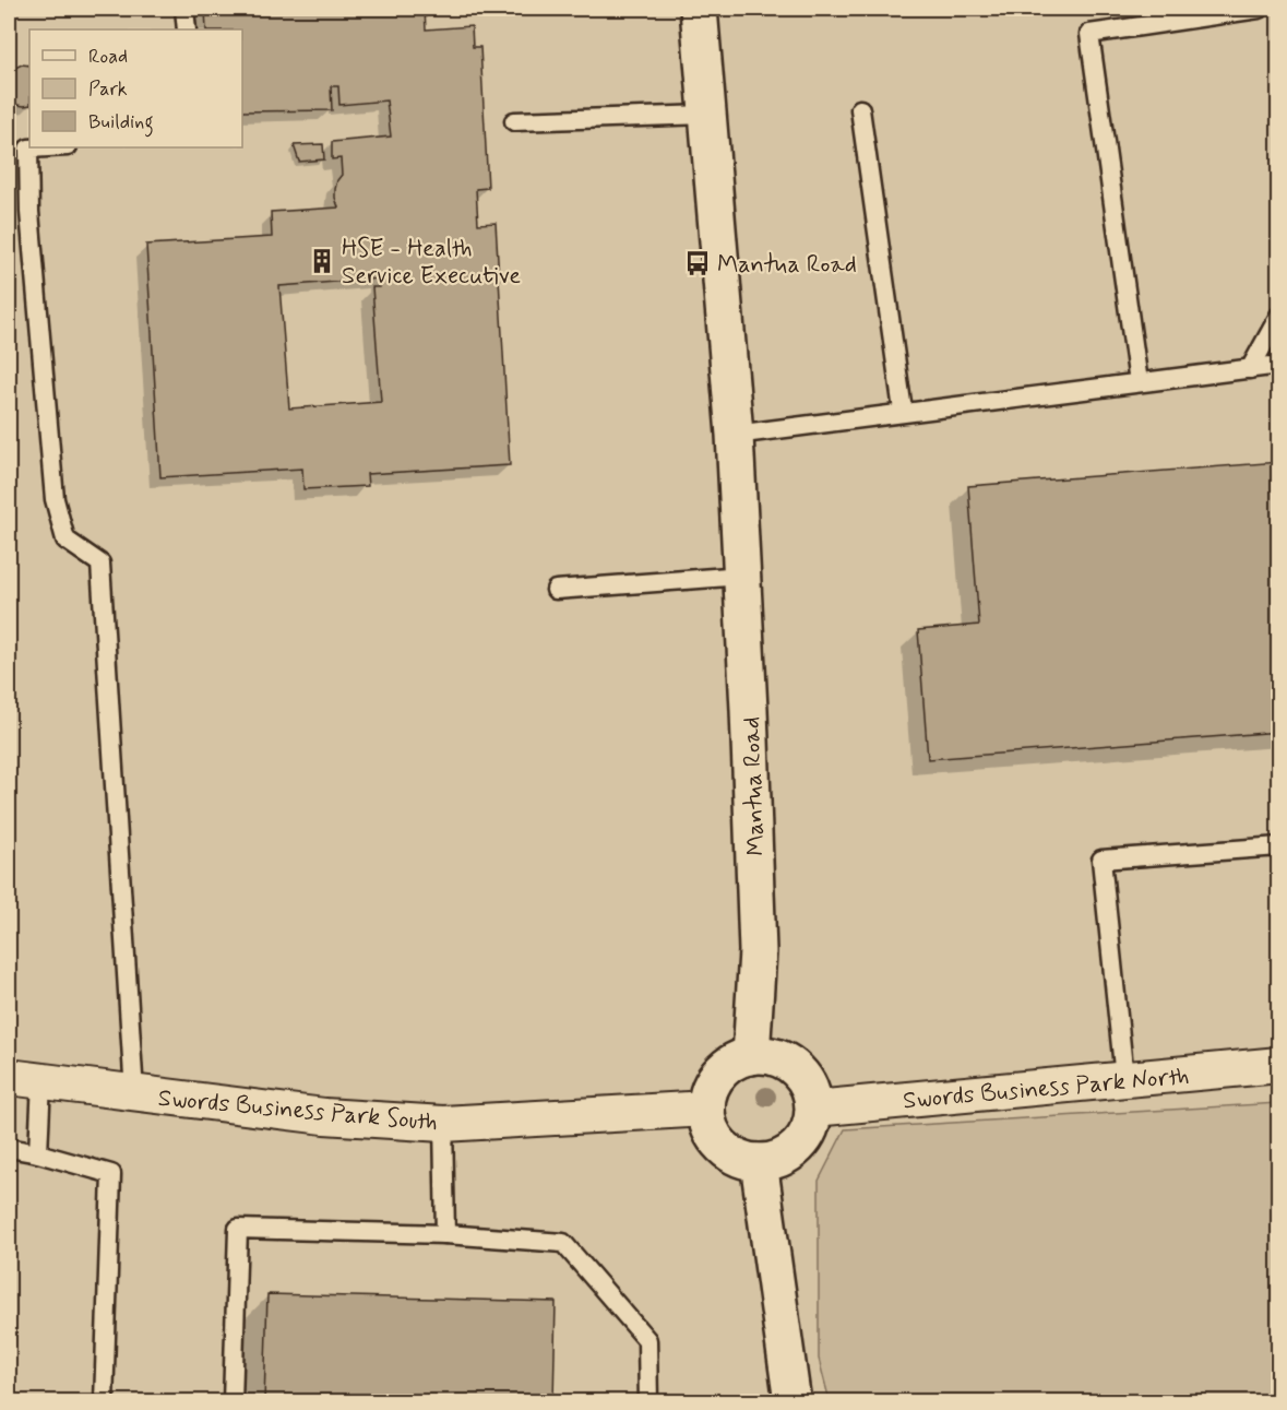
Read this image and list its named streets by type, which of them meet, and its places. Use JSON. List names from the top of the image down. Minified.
{"streets":{"street":["Mantua Road","Swords Business Park North","Swords Business Park South"]},"crossings":[["Mantua Road","Swords Business Park North"],["Mantua Road","Swords Business Park South"],["Swords Business Park North","Swords Business Park South"]],"places":{"building":["HSE - Health Service Executive"],"bus stop":["Mantua Road"]},"legend":["Road","Park","Building"]}
